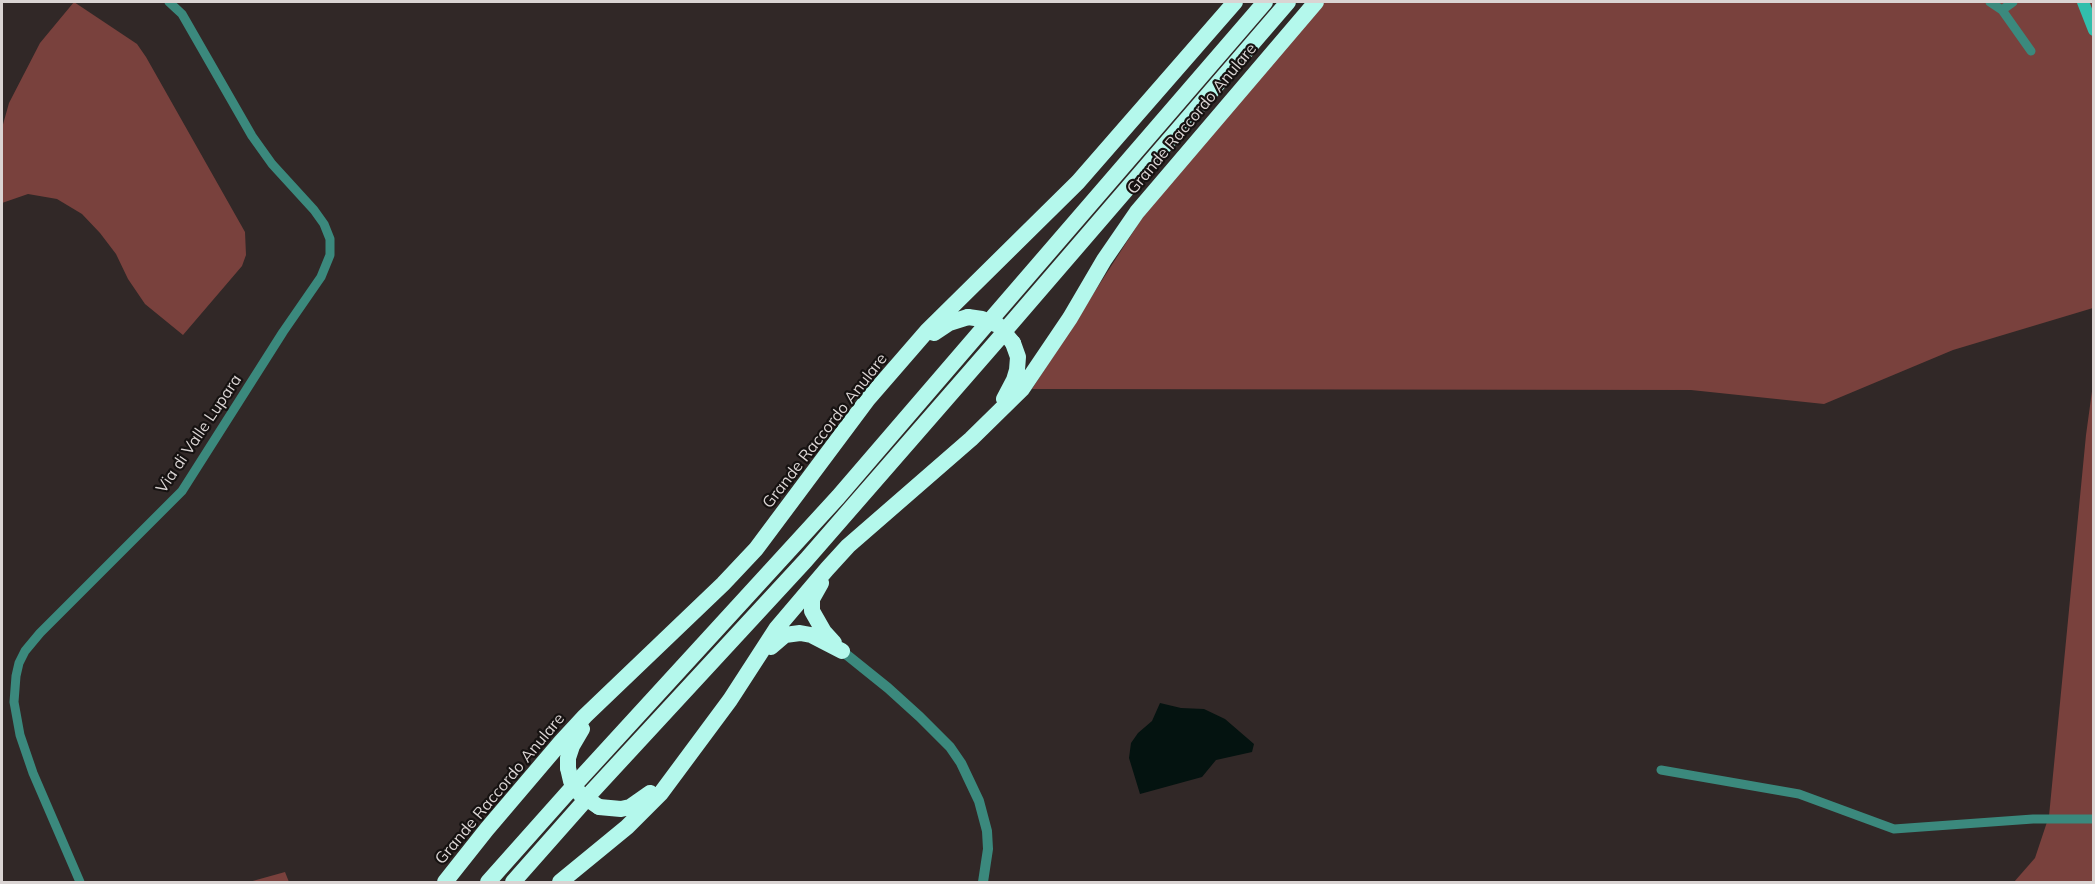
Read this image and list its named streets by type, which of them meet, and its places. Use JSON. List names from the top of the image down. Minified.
{"streets":{"highway":["Grande Raccordo Anulare"],"street":["Via di Valle Lupara"]}}
